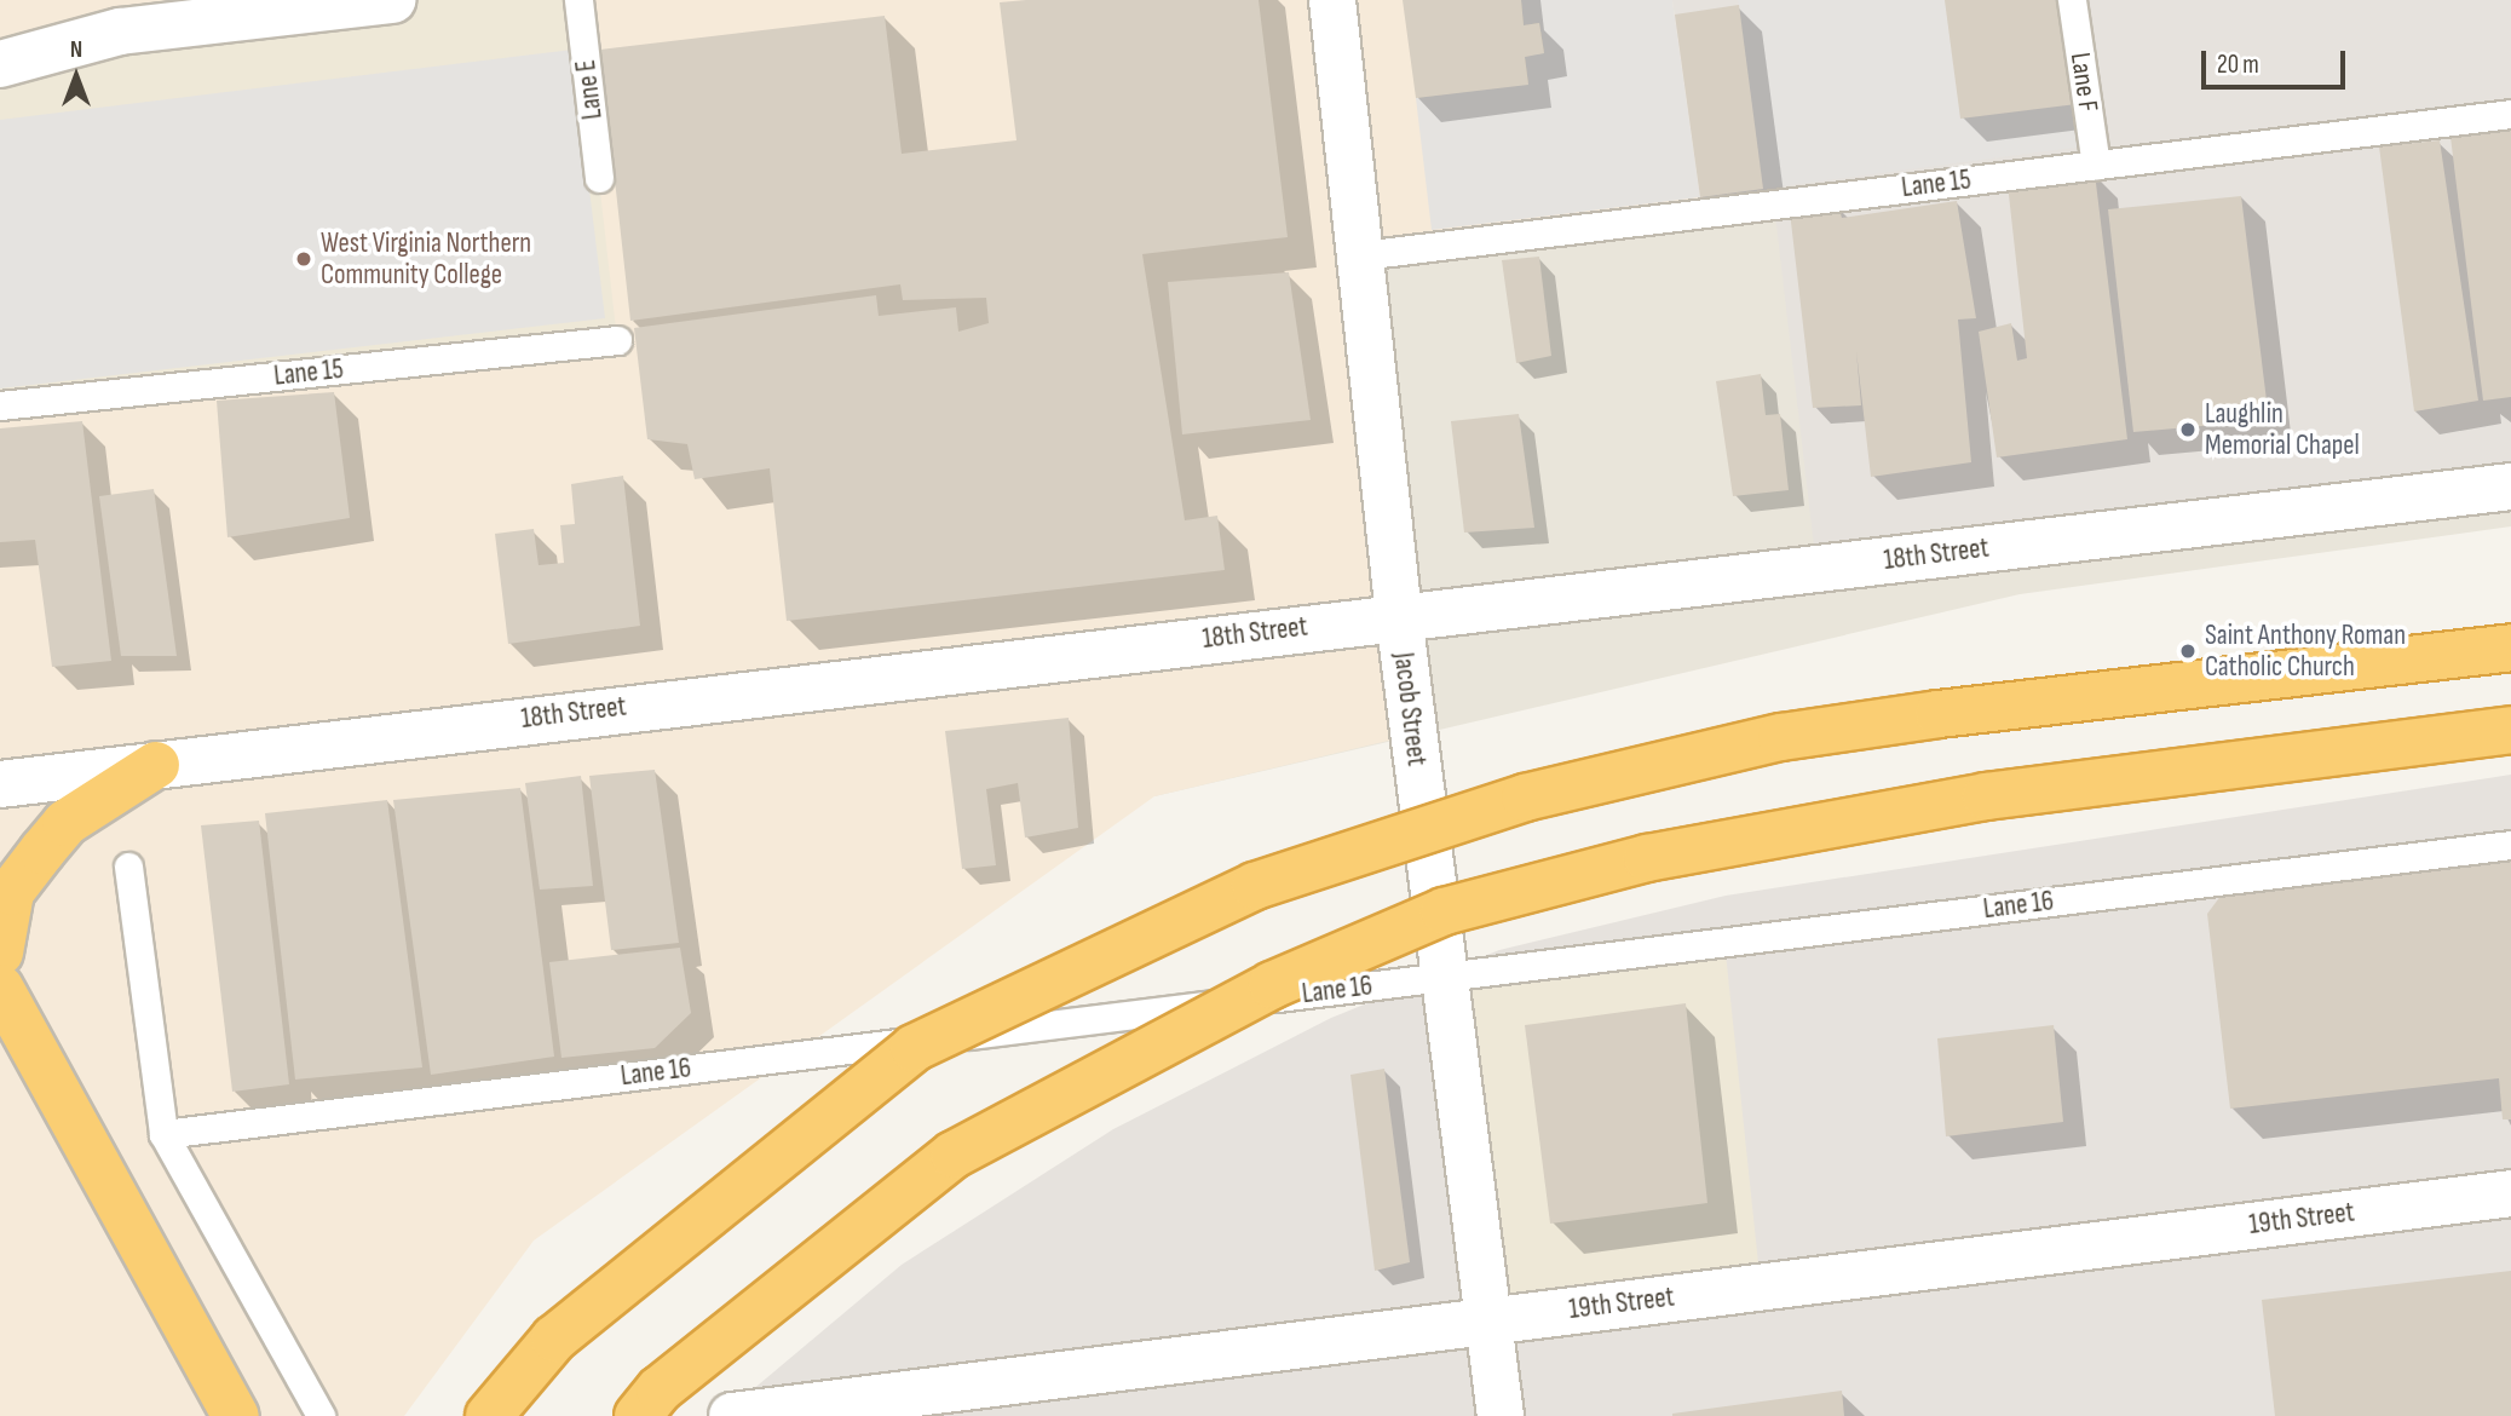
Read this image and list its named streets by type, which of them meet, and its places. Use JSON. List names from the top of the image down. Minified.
{"streets":{"street":["18th Street","Jacob Street","19th Street"],"lane":["Lane F","Lane E","Lane 15","Lane 16"]},"crossings":[["Lane F","Lane 15"],["Lane 15","Jacob Street"],["18th Street","Jacob Street"],["Jacob Street","Lane 16"],["Jacob Street","19th Street"]],"places":["West Virginia Northern Community College","Laughlin Memorial Chapel","Saint Anthony Roman Catholic Church"],"scale_bar":"20 m","north":"top"}
